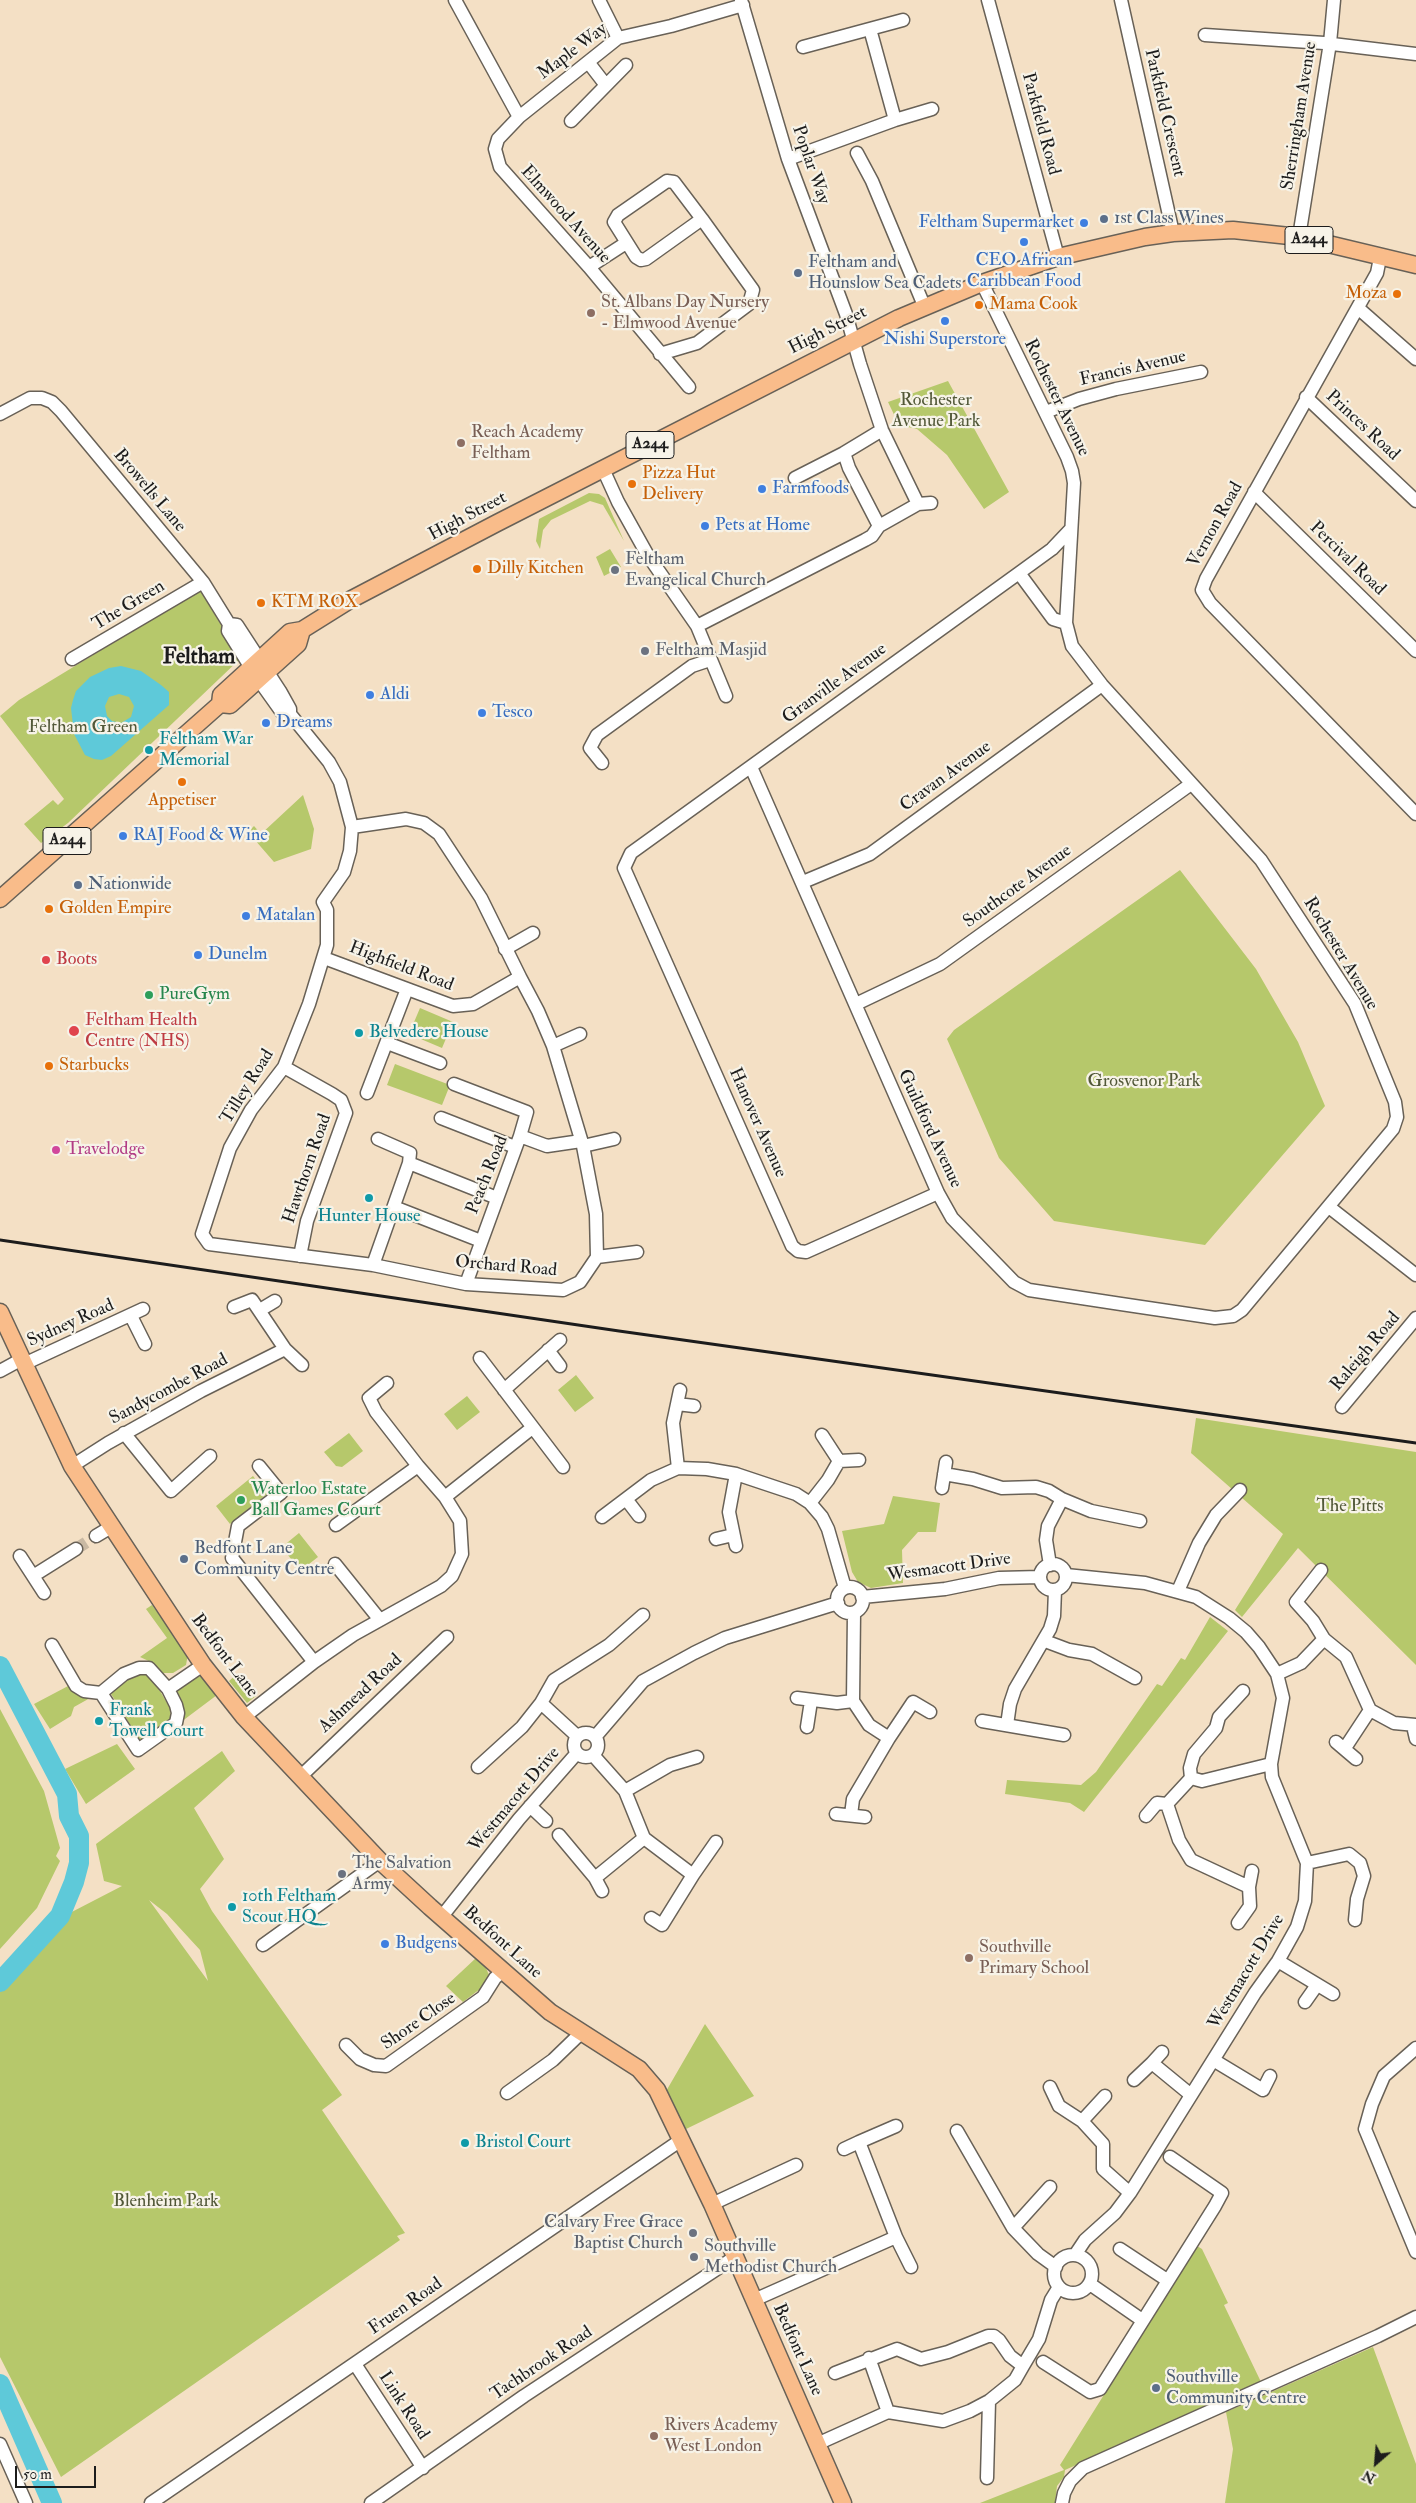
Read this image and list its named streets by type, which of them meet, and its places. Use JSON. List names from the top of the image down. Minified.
{"streets":{"main road":["A244","High Street","Bedfont Lane"],"street":["Maple Way","Parkfield Crescent","Sherringham Avenue","Parkfield Road","Poplar Way","Elmwood Avenue","Francis Avenue","Rochester Avenue","Princes Road","Browells Lane","Vernon Road","Percival Road","The Green","Granville Avenue","Cravan Avenue","Southcote Avenue","Highfield Road","Tilley Road","Hanover Avenue","Guildford Avenue","Hawthorn Road","Peach Road","Orchard Road","Sydney Road","Raleigh Road","Sandycombe Road","Wesmacott Drive","Ashmead Road","Westmacott Drive","Shore Close","Fruen Road","Tachbrook Road","Link Road"]},"crossings":[["Maple Way","Poplar Way"],["Maple Way","Elmwood Avenue"],["Parkfield Crescent","High Street"],["Sherringham Avenue","High Street"],["Parkfield Road","High Street"],["Poplar Way","High Street"],["High Street","Rochester Avenue"],["High Street","Browells Lane"],["High Street","Vernon Road"],["High Street","Highfield Road"],["Francis Avenue","Rochester Avenue"],["Rochester Avenue","Granville Avenue"],["Rochester Avenue","Cravan Avenue"],["Rochester Avenue","Southcote Avenue"],["Rochester Avenue","Guildford Avenue"],["Princes Road","Vernon Road"],["Browells Lane","The Green"],["Browells Lane","Highfield Road"],["Vernon Road","Percival Road"],["Granville Avenue","Hanover Avenue"],["Granville Avenue","Guildford Avenue"],["Cravan Avenue","Guildford Avenue"],["Southcote Avenue","Guildford Avenue"],["Highfield Road","Tilley Road"],["Tilley Road","Hawthorn Road"],["Tilley Road","Orchard Road"],["Hanover Avenue","Guildford Avenue"],["Hawthorn Road","Orchard Road"],["Peach Road","Orchard Road"],["Sydney Road","Bedfont Lane"],["Sandycombe Road","Bedfont Lane"],["Wesmacott Drive","Westmacott Drive"],["Bedfont Lane","Ashmead Road"],["Bedfont Lane","Westmacott Drive"],["Bedfont Lane","Shore Close"],["Bedfont Lane","Fruen Road"],["Bedfont Lane","Tachbrook Road"],["Fruen Road","Link Road"],["Tachbrook Road","Link Road"]],"districts":["Feltham"],"parks":["Rochester Avenue Park","Feltham Green","Grosvenor Park","The Pitts","Blenheim Park"],"places":["1st Class Wines","Feltham Supermarket","CEO African Caribbean Food","Feltham and Hounslow Sea Cadets","Moza","Mama Cook","St. Albans Day Nursery - Elmwood Avenue","Nishi Superstore","Reach Academy Feltham","Pizza Hut Delivery","Farmfoods","Pets at Home","Dilly Kitchen","Feltham Evangelical Church","KTM ROX","Feltham Masjid","Aldi","Tesco","Dreams","Feltham War Memorial","Appetiser","RAJ Food & Wine","Nationwide","Golden Empire","Matalan","Dunelm","Boots","PureGym","Feltham Health Centre (NHS)","Belvedere House","Starbucks","Travelodge","Hunter House","Waterloo Estate Ball Games Court","Bedfont Lane Community Centre","Frank Towell Court","The Salvation Army","10th Feltham Scout HQ","Budgens","Southville Primary School","Bristol Court","Calvary Free Grace Baptist Church","Southville Methodist Church","Southville Community Centre","Rivers Academy West London"],"scale_bar":"50 m","north":"bottom left"}
